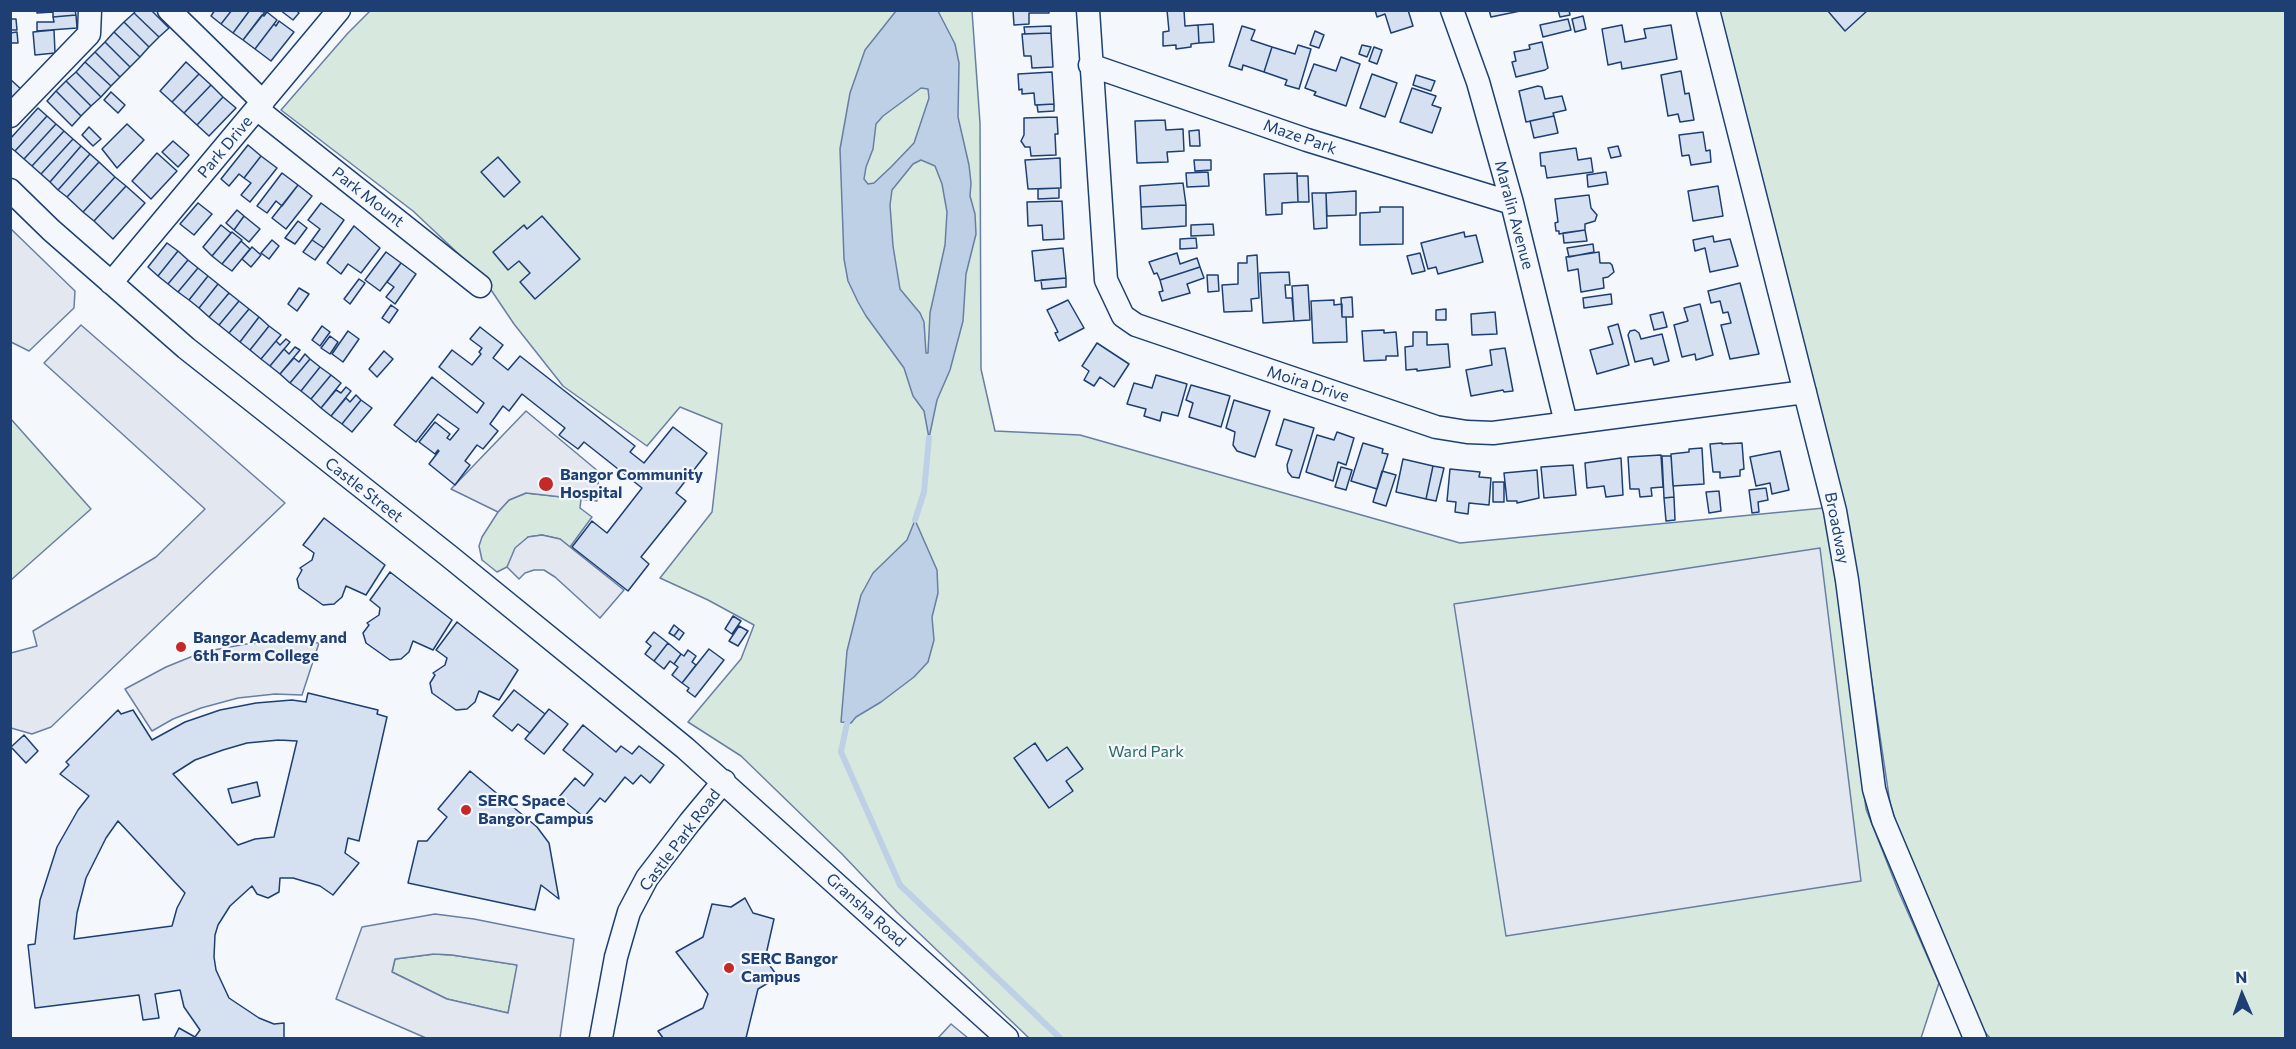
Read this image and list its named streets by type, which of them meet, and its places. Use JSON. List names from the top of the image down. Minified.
{"streets":{"street":["Maze Park","Park Drive","Park Mount","Maralin Avenue","Moira Drive","Castle Street","Broadway","Castle Park Road","Gransha Road"]},"crossings":[["Maze Park","Maralin Avenue"],["Maze Park","Moira Drive"],["Park Drive","Park Mount"],["Park Drive","Castle Street"],["Maralin Avenue","Moira Drive"],["Moira Drive","Broadway"],["Castle Street","Castle Park Road"],["Castle Street","Gransha Road"],["Castle Park Road","Gransha Road"]],"parks":["Ward Park"],"places":["Bangor Community Hospital","Bangor Academy and 6th Form College","SERC Space Bangor Campus","SERC Bangor Campus"],"north":"top"}
